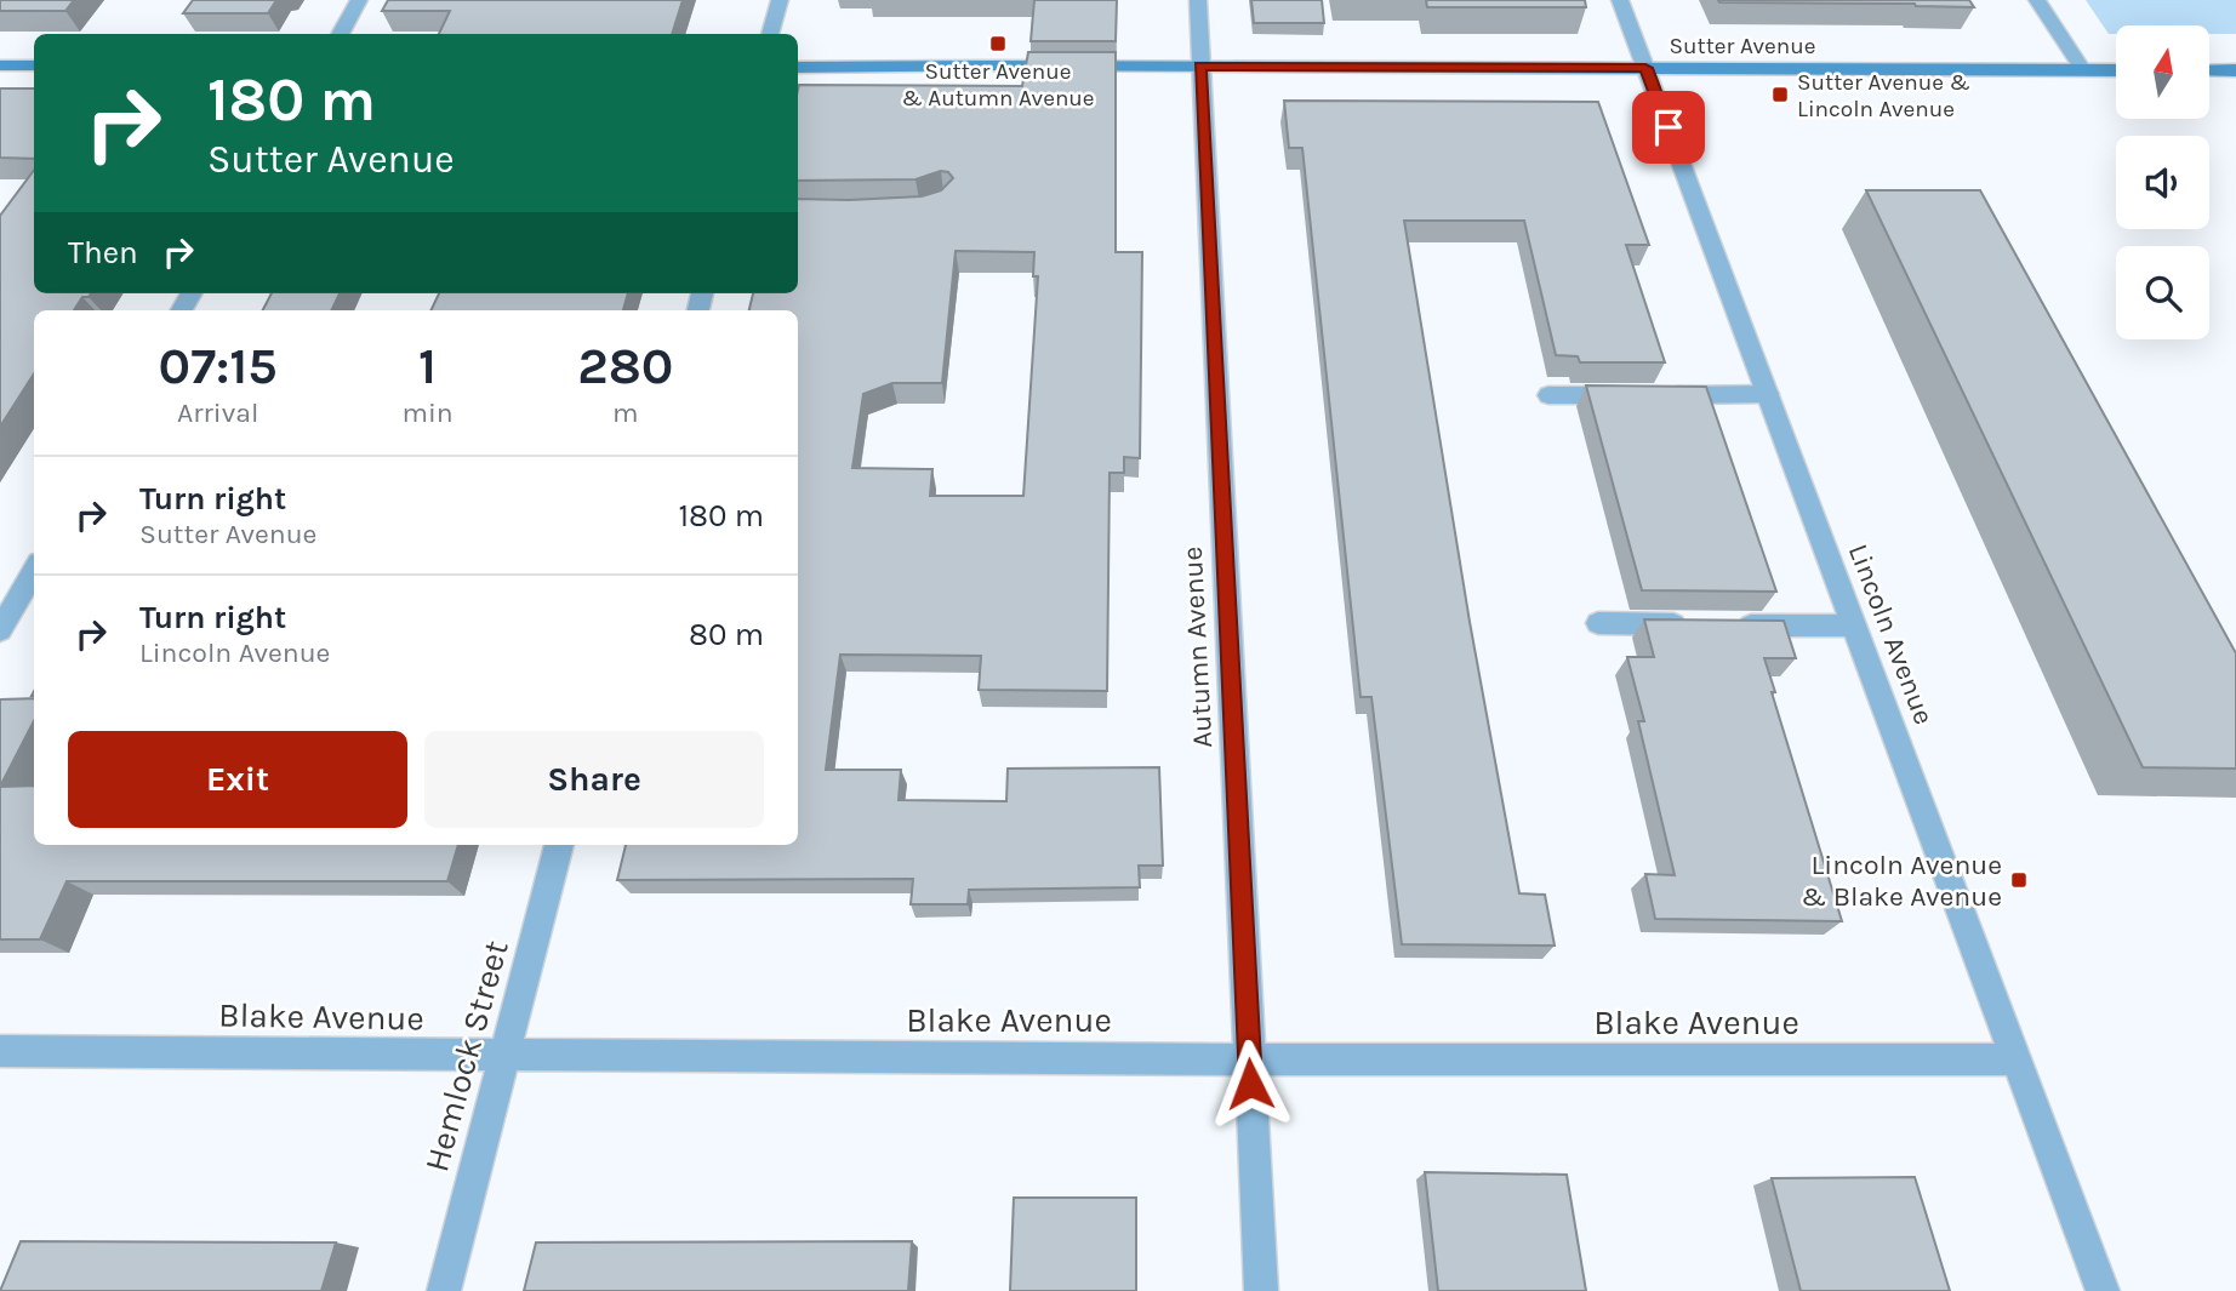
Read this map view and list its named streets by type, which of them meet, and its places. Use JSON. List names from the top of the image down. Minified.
{"streets":{"street":["Sutter Avenue","Lincoln Avenue","Autumn Avenue","Blake Avenue","Hemlock Street"]},"crossings":[["Sutter Avenue","Lincoln Avenue"],["Sutter Avenue","Autumn Avenue"],["Lincoln Avenue","Blake Avenue"],["Autumn Avenue","Blake Avenue"],["Blake Avenue","Hemlock Street"]],"places":{"transit":["Sutter Avenue & Autumn Avenue","Sutter Avenue & Lincoln Avenue","Lincoln Avenue & Blake Avenue"]},"north":"top","page":{"turn":["180 m","Sutter Avenue"],"then":"Then","eta":["07:15","Arrival","1","min","280","m"],"list":[{"name":"Turn right","note":"Sutter Avenue","value":"180 m"},{"name":"Turn right","note":"Lincoln Avenue","value":"80 m"}],"buttons":["Exit","Share"]}}
